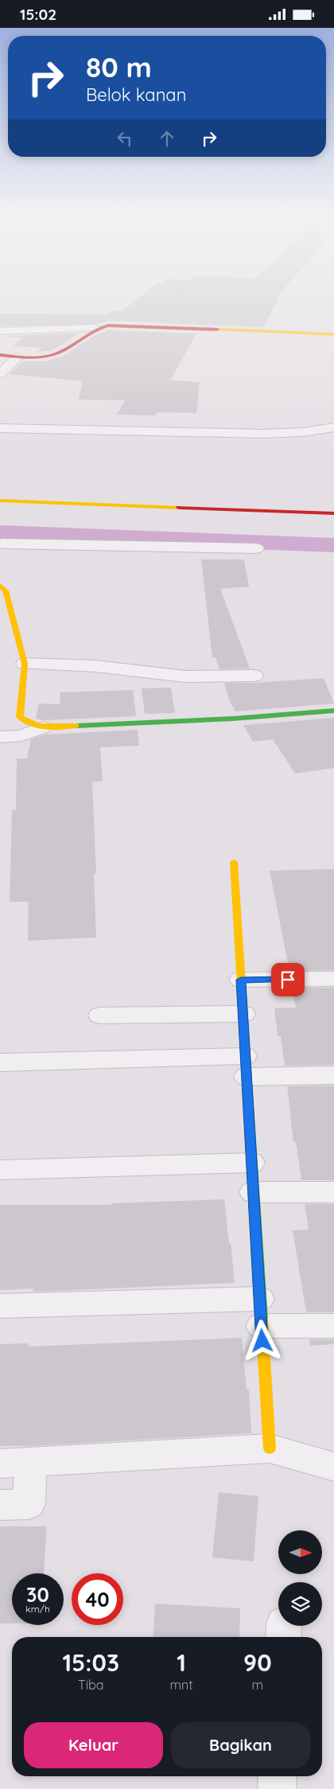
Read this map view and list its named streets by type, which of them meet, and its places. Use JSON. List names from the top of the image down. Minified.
{"north":"right","page":{"status":"15:02","turn":["80 m","Belok kanan"],"speed":"30 km/h","limit":"40","eta":["15:03","Tiba","1","mnt","90","m"],"buttons":["Keluar","Bagikan"]}}
